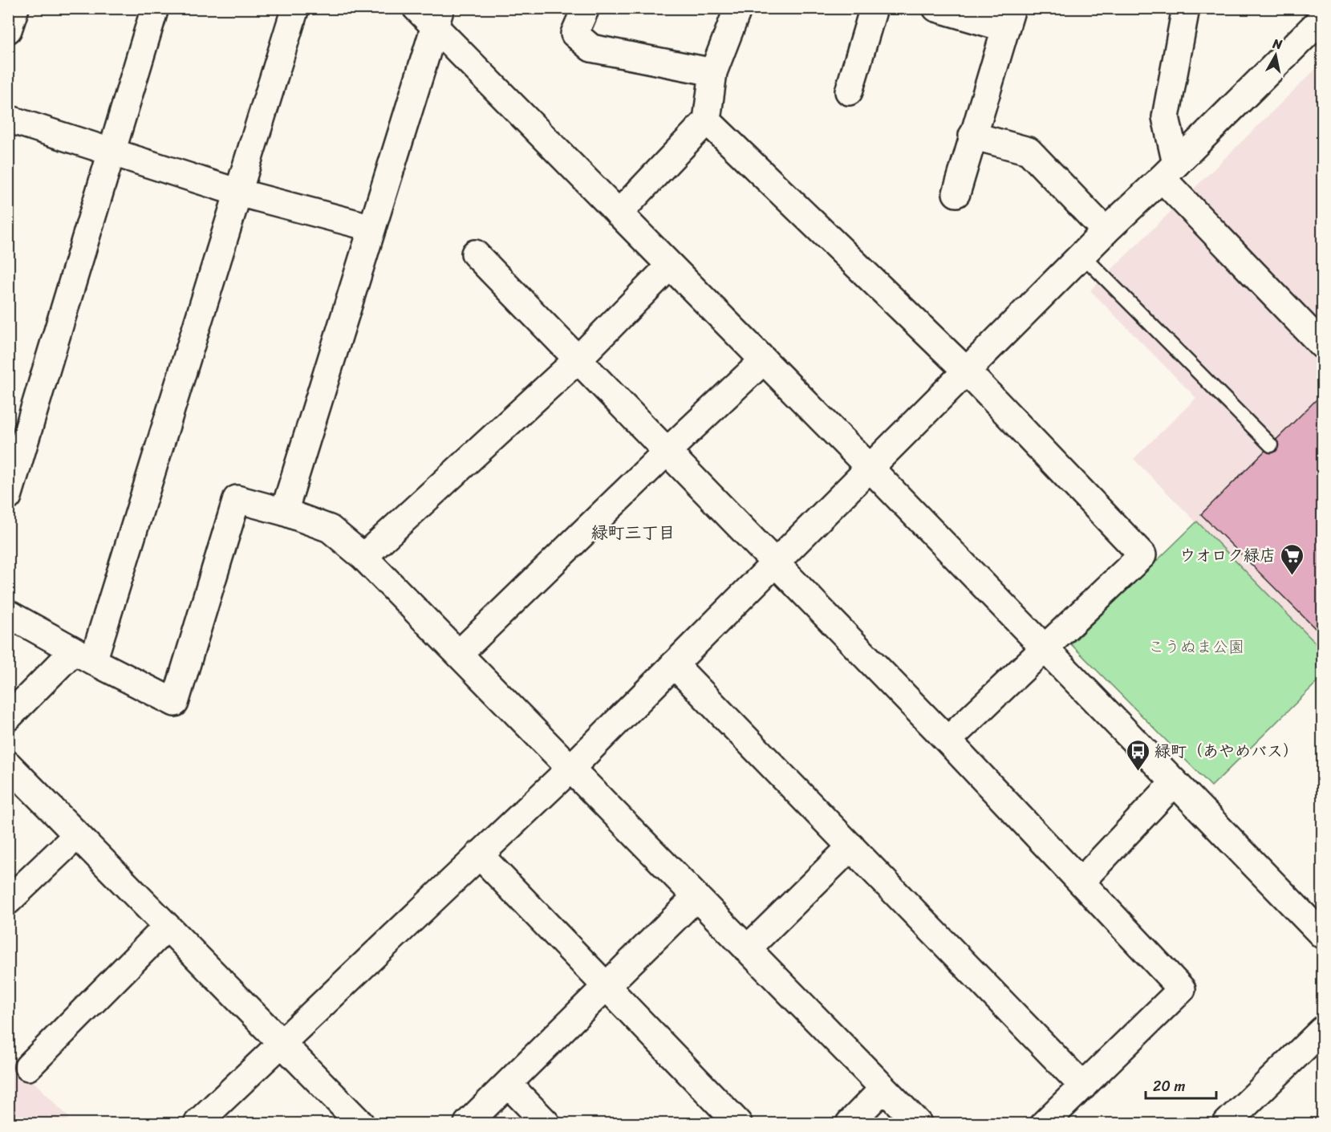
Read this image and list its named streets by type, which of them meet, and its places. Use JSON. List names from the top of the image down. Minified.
{"districts":["緑町三丁目"],"parks":["こうぬま公園"],"places":{"supermarket":["ウオロク緑店"],"bus stop":["緑町（あやめバス）"]},"scale_bar":"20 m","north":"top"}
